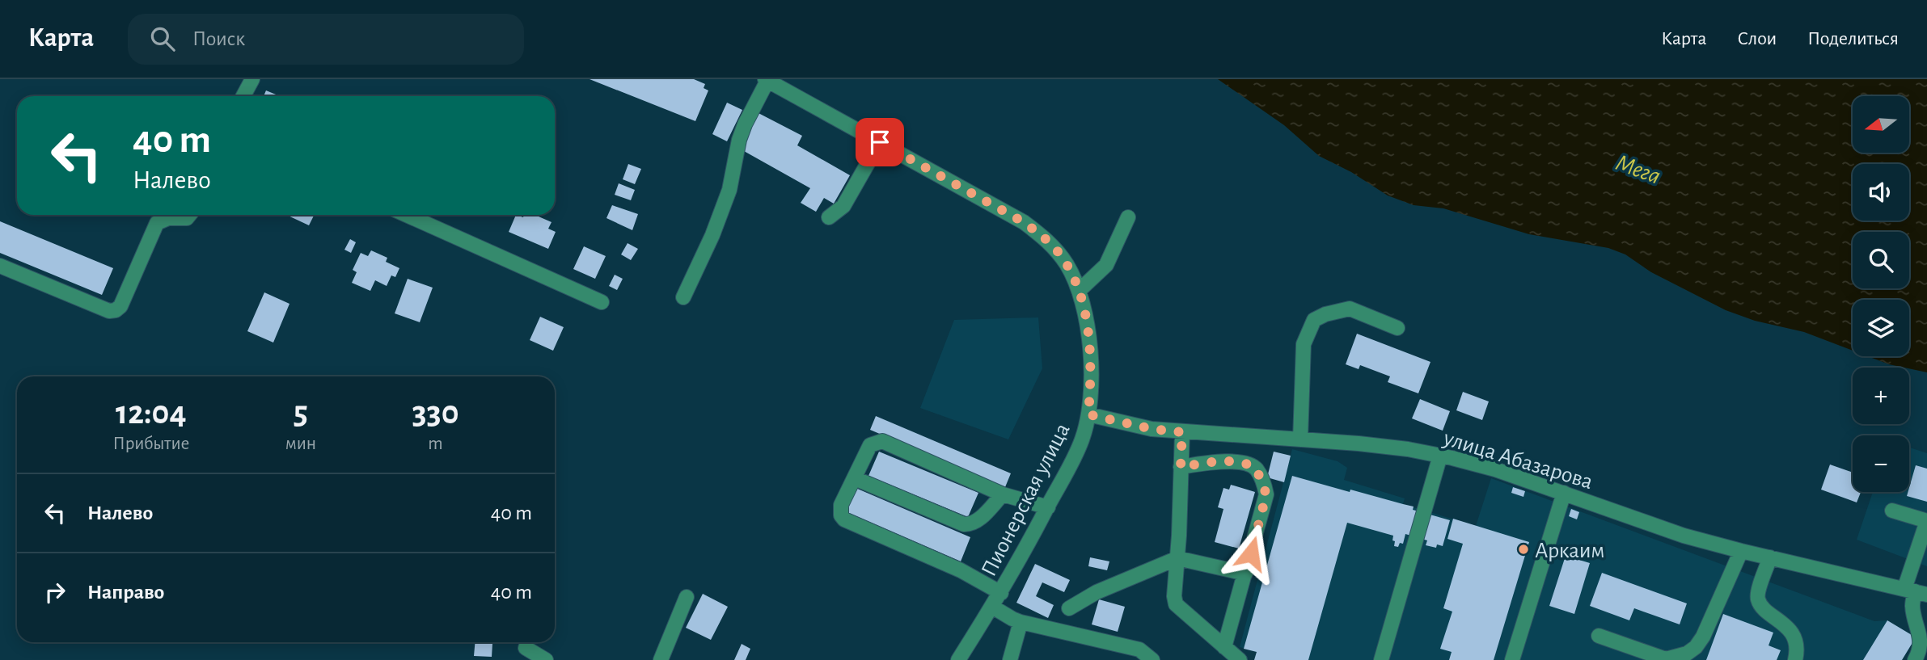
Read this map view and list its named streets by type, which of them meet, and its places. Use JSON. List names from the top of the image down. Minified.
{"streets":{"street":["улица Абазарова","Пионерская улица"]},"crossings":[["улица Абазарова","Пионерская улица"]],"water":["Мега"],"places":["Аркаим"],"north":"left","page":{"header":"Карта","search":"Поиск","nav":["Карта","Слои","Поделиться"],"map_buttons":["+","−"],"turn":["40 m","Налево"],"eta":["12:04","Прибытие","5","мин","330","m"],"list":[{"name":"Налево","value":"40 m"},{"name":"Направо","value":"40 m"}]}}
